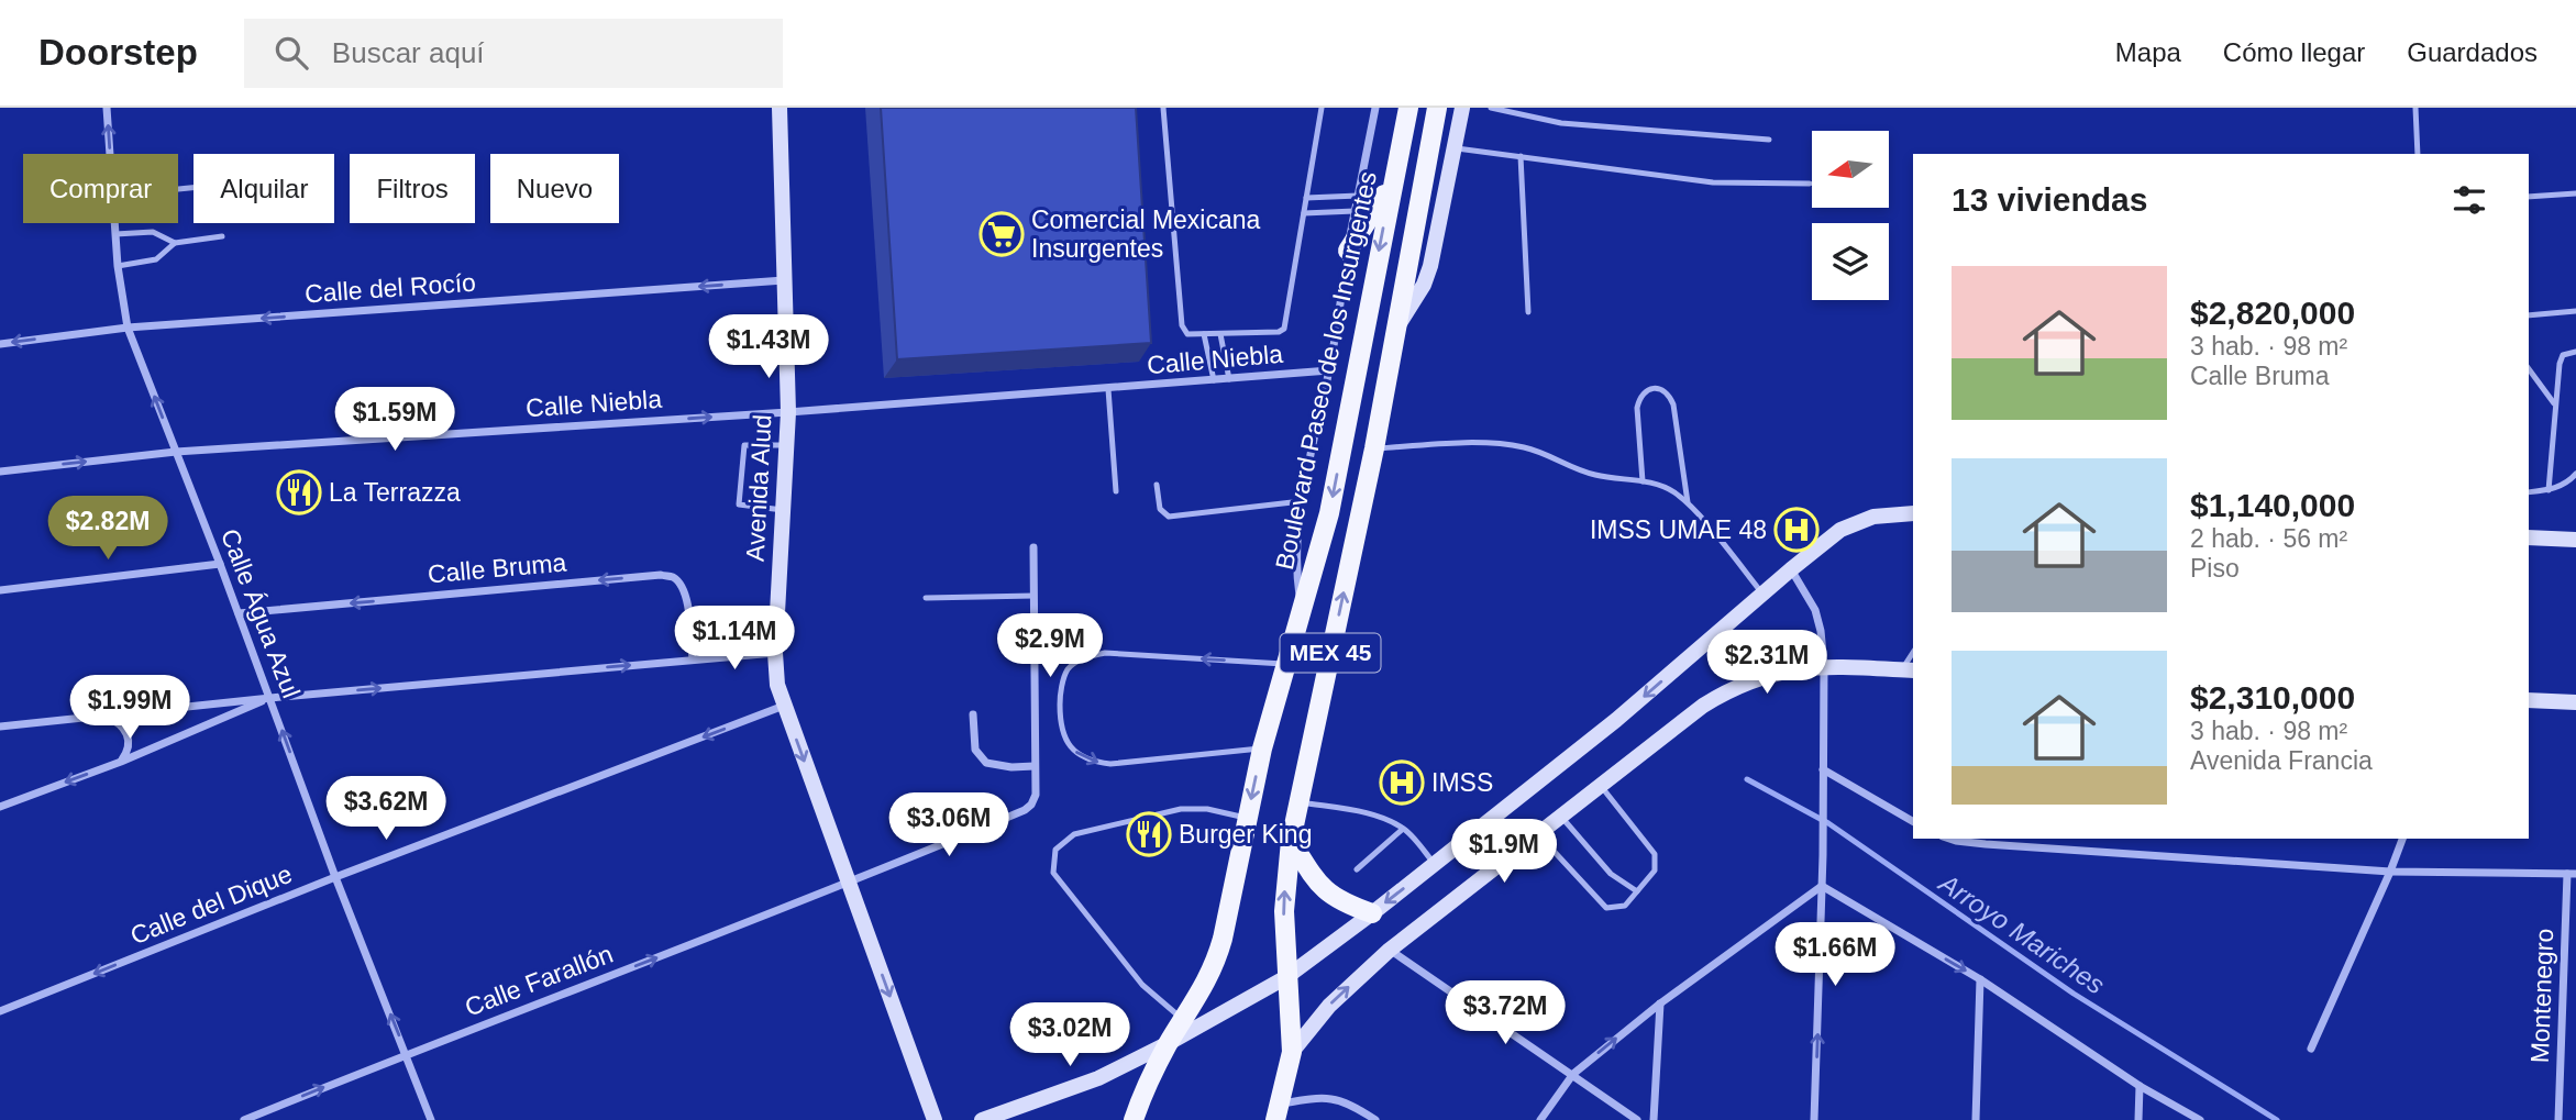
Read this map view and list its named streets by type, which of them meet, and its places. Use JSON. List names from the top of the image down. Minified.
{"streets":{"main road":["Boulevard Paseo de los Insurgentes","MEX 45"],"street":["Calle del Rocío","Calle Niebla","Avenida Alud","Calle Bruma","Calle Água Azul","Calle del Dique","Calle Farallón","Montenegro"]},"crossings":[["Calle del Rocío","Avenida Alud"],["Calle del Rocío","Calle Água Azul"],["Calle Niebla","Avenida Alud"],["Calle Niebla","Calle Água Azul"],["Avenida Alud","Calle del Dique"],["Avenida Alud","Calle Farallón"],["Calle Bruma","Calle Água Azul"],["Calle Água Azul","Calle del Dique"],["Calle Água Azul","Calle Farallón"]],"one_way":["Calle del Rocío","Calle Niebla","Avenida Alud","Calle Bruma","Calle Água Azul","Calle del Dique","Calle Farallón"],"water":["Arroyo Mariches"],"places":{"supermarket":["Comercial Mexicana Insurgentes"],"restaurant":["La Terrazza","Burger King"],"hospital":["IMSS UMAE 48","IMSS"]},"north":"left","page":{"header":"Doorstep","search":"Buscar aquí","nav":["Mapa","Cómo llegar","Guardados"],"chip":["Comprar","Alquilar","Filtros","Nuevo"],"heading":"13 viviendas","list":[{"name":"$2,820,000","note":"3 hab. · 98 m² · Calle Bruma"},{"name":"$1,140,000","note":"2 hab. · 56 m² · Piso"},{"name":"$2,310,000","note":"3 hab. · 98 m² · Avenida Francia"}],"price":["$1.43M","$1.59M","$2.82M","$1.14M","$2.9M","$2.31M","$1.99M","$3.62M","$3.06M","$1.9M","$1.66M","$3.72M","$3.02M"]}}
